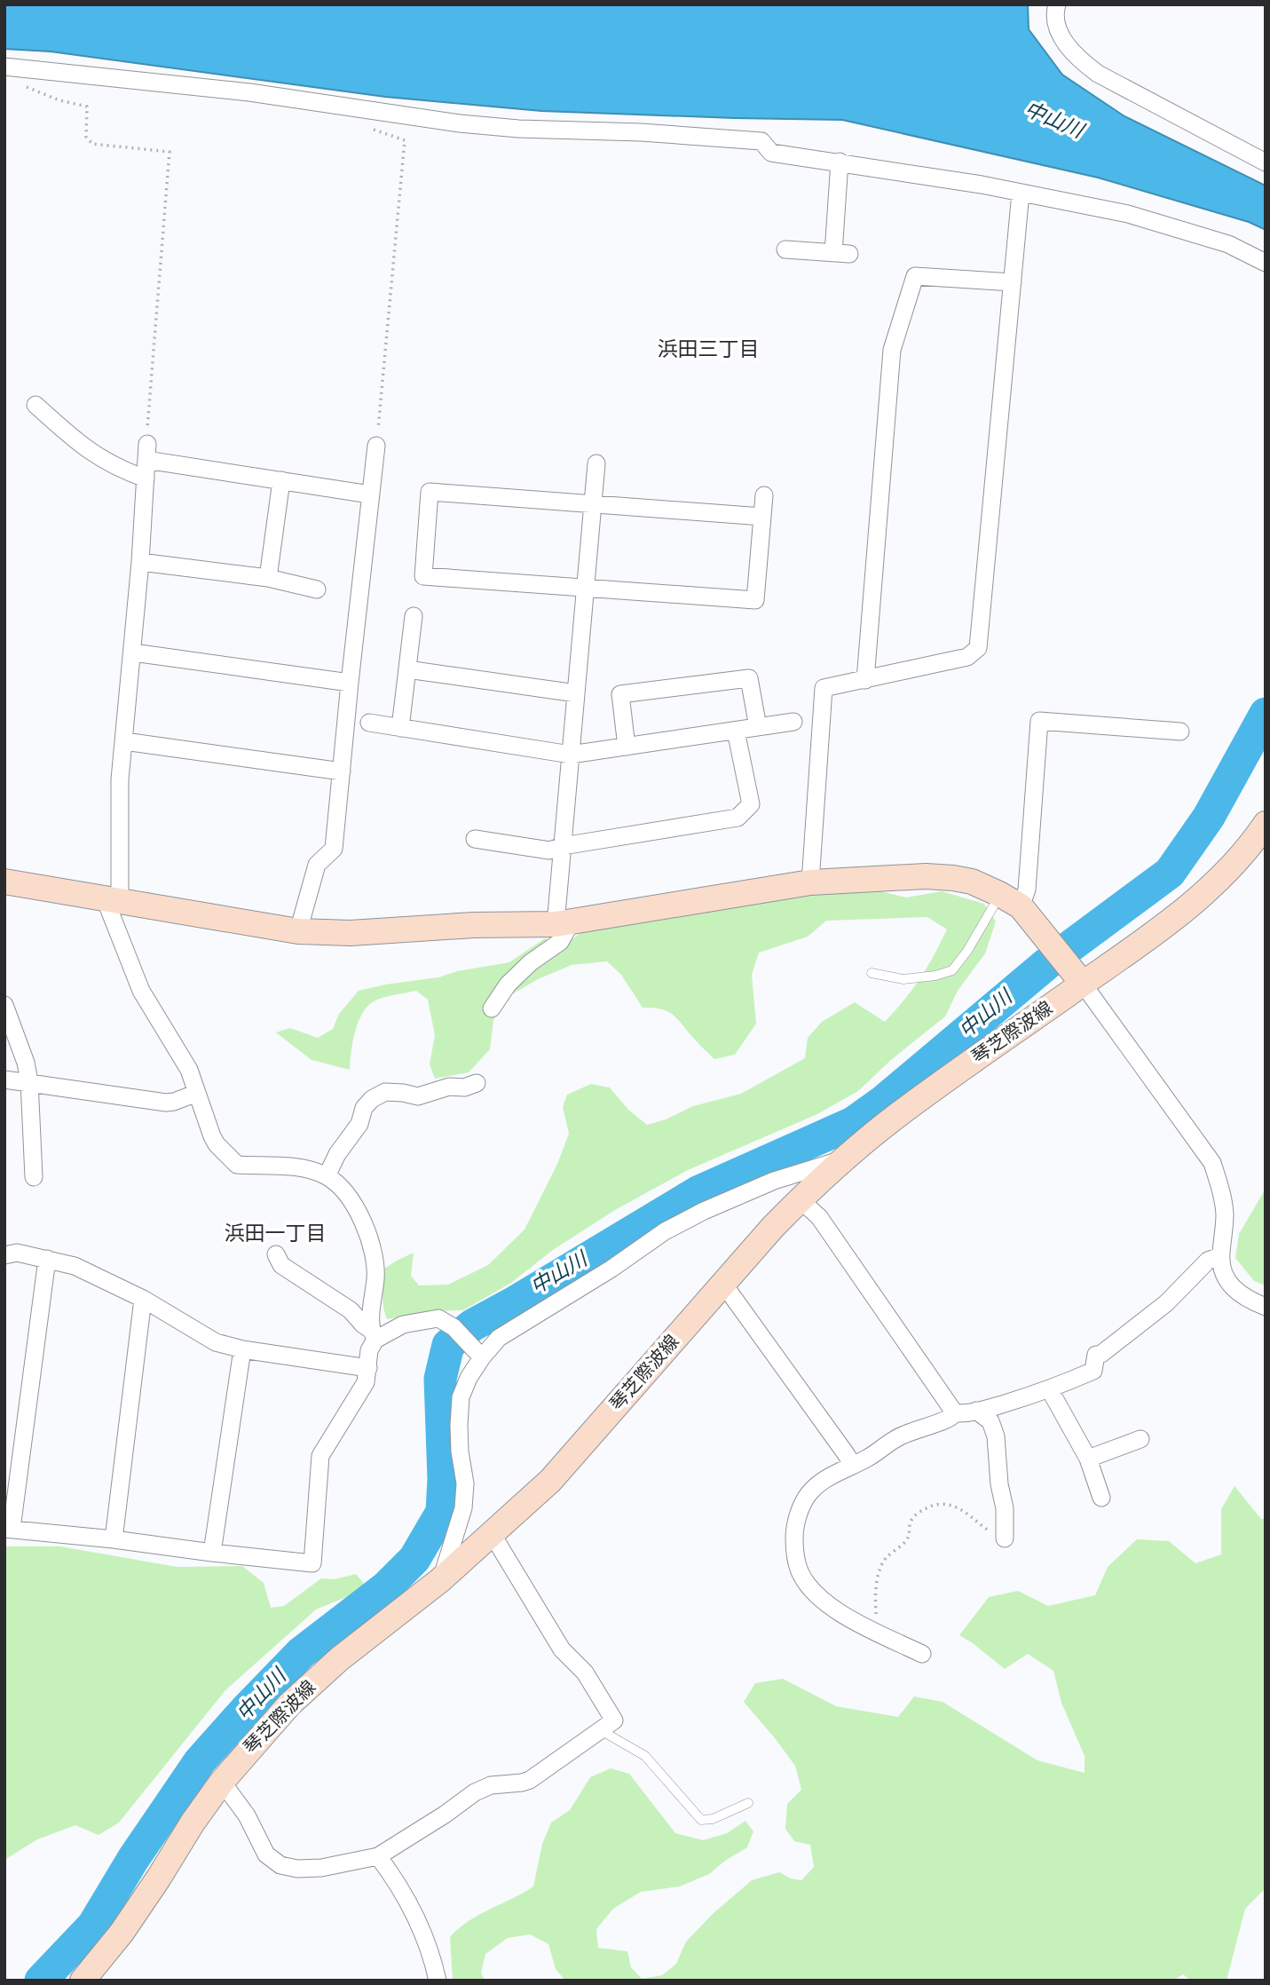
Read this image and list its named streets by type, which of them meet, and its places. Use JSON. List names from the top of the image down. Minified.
{"streets":{"main road":["琴芝際波線"]},"districts":["浜田三丁目","浜田一丁目"],"water":["中山川"]}
